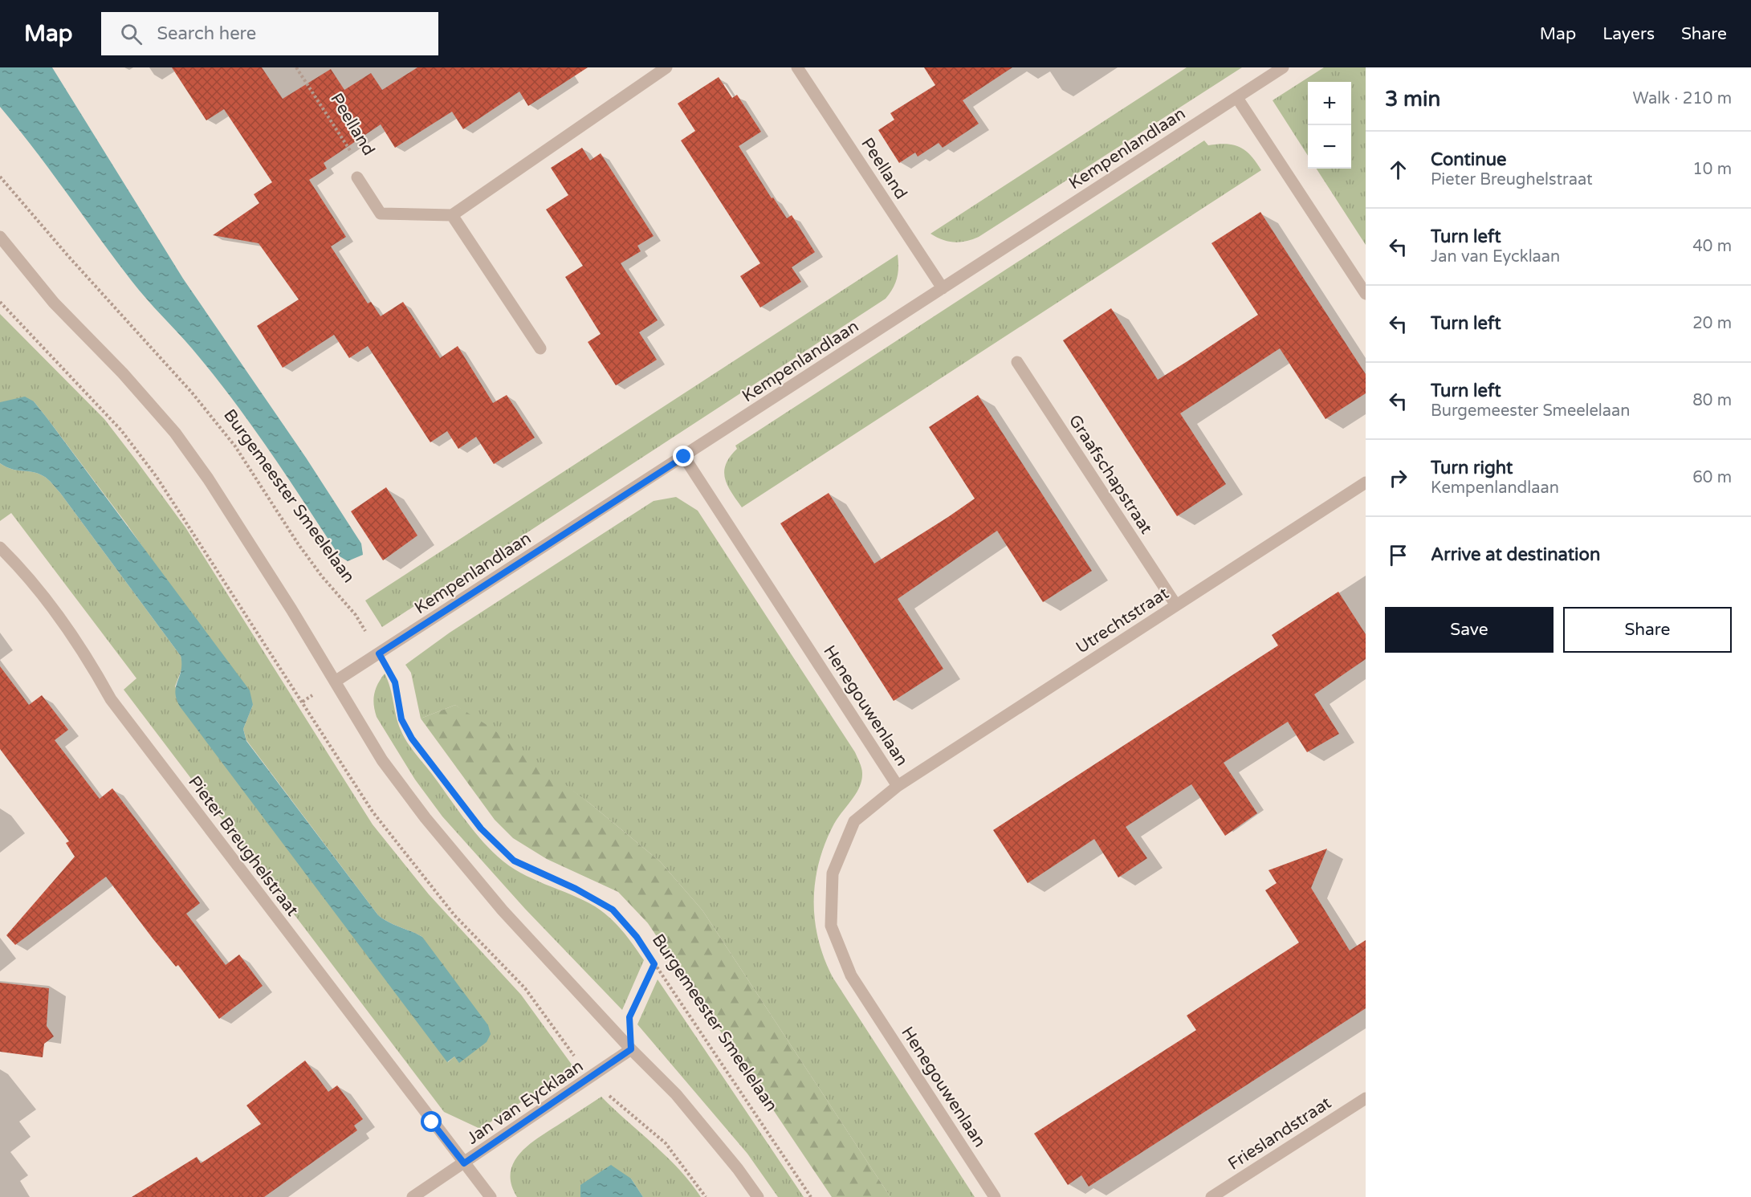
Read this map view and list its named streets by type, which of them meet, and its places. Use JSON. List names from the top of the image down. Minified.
{"streets":{"street":["Peelland","Kempenlandlaan","Graafschapstraat","Utrechtstraat","Henegouwenlaan","Pieter Breughelstraat","Jan van Eycklaan","Frieslandstraat"],"path":["Burgemeester Smeelelaan"]},"crossings":[["Peelland","Kempenlandlaan"],["Kempenlandlaan","Burgemeester Smeelelaan"],["Kempenlandlaan","Henegouwenlaan"],["Graafschapstraat","Utrechtstraat"],["Utrechtstraat","Henegouwenlaan"],["Pieter Breughelstraat","Jan van Eycklaan"]],"page":{"header":"Map","search":"Search here","nav":["Map","Layers","Share"],"heading":["3 min","Walk · 210 m"],"map_buttons":["+","−"],"list":[["Continue","Pieter Breughelstraat","10 m"],["Turn left","Jan van Eycklaan","40 m"],["Turn left","20 m"],["Turn left","Burgemeester Smeelelaan","80 m"],["Turn right","Kempenlandlaan","60 m"],"Arrive at destination"],"buttons":["Save","Share"]}}
